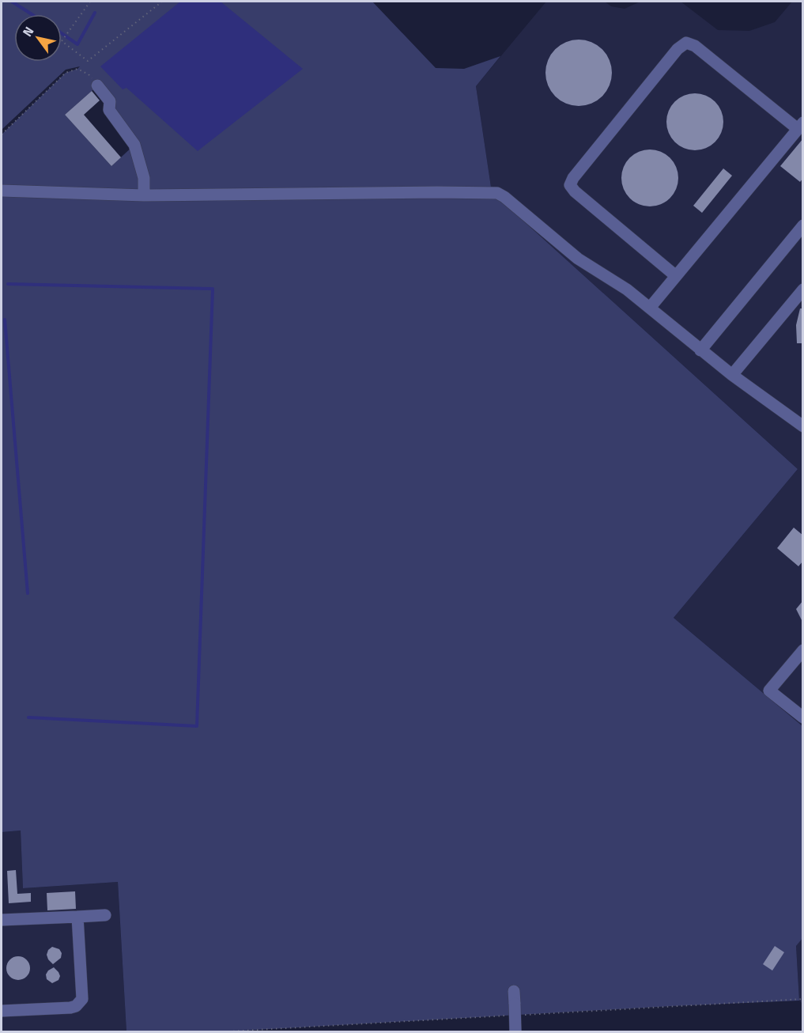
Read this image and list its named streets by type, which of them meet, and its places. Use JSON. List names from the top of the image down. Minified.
{"north":"top left"}
